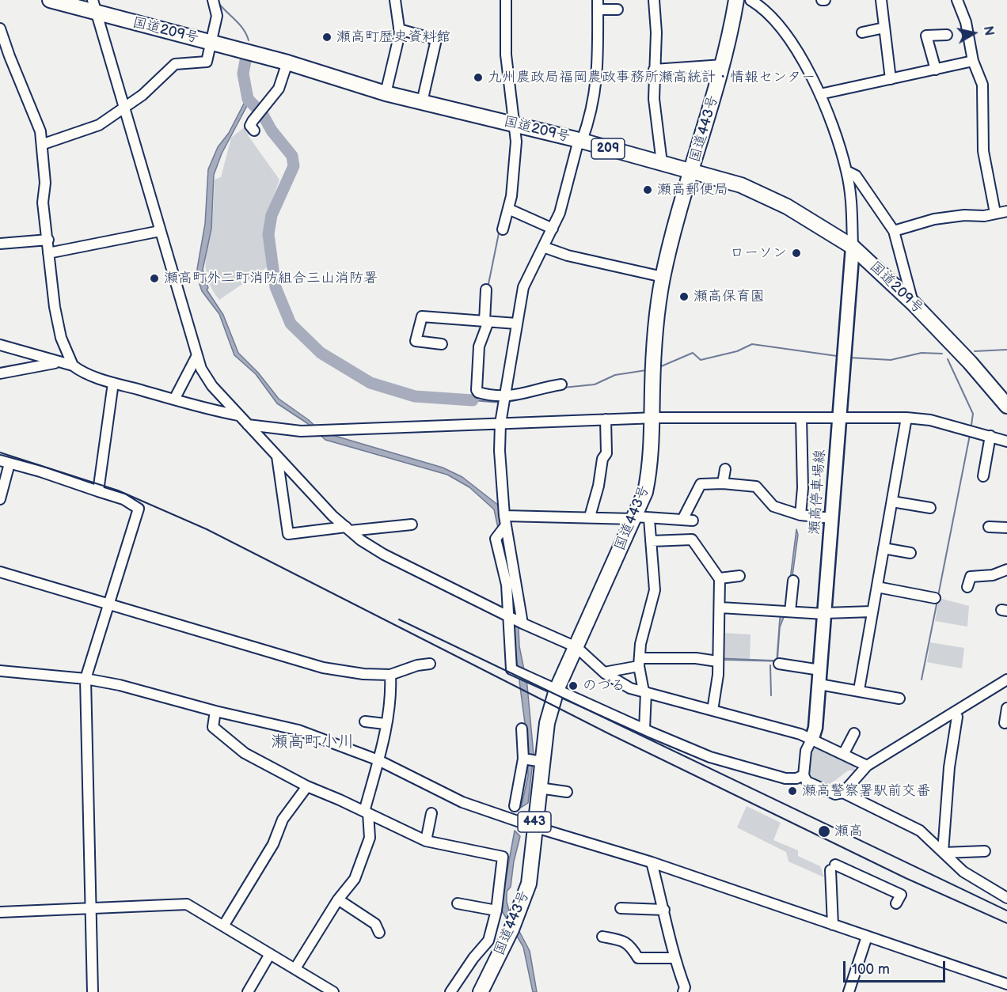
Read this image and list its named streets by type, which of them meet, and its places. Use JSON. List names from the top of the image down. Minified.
{"streets":{"highway":["国道209号","国道443号","209","443"],"main road":["瀬高停車場線"]},"crossings":[["国道209号","国道443号"],["国道209号","瀬高停車場線"]],"districts":["瀬高町小川"],"places":["瀬高町歴史資料館","九州農政局福岡農政事務所瀬高統計・情報センター","瀬高郵便局","ローソン","瀬高町外二町消防組合三山消防署","瀬高保育園","のづる","瀬高警察署駅前交番","瀬高"],"scale_bar":"100 m","north":"right"}
